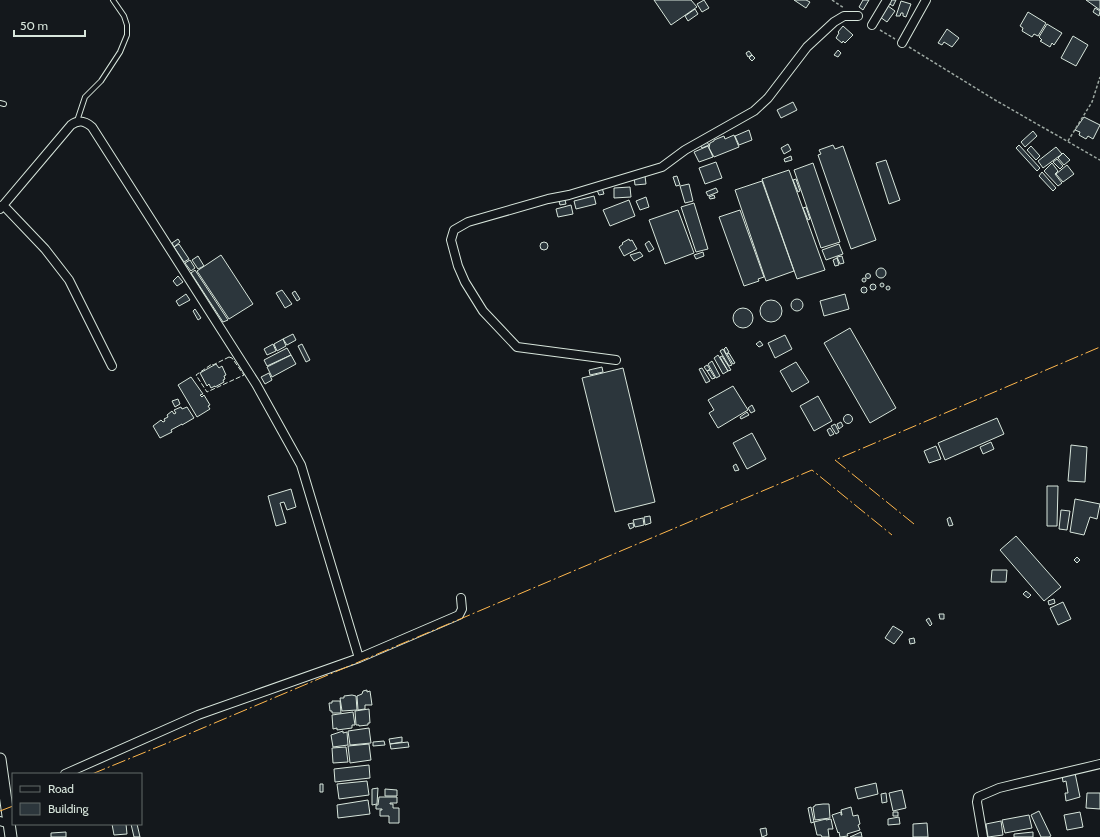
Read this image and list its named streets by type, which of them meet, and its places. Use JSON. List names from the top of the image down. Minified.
{"legend":["Road","Building"],"scale_bar":"50 m"}
